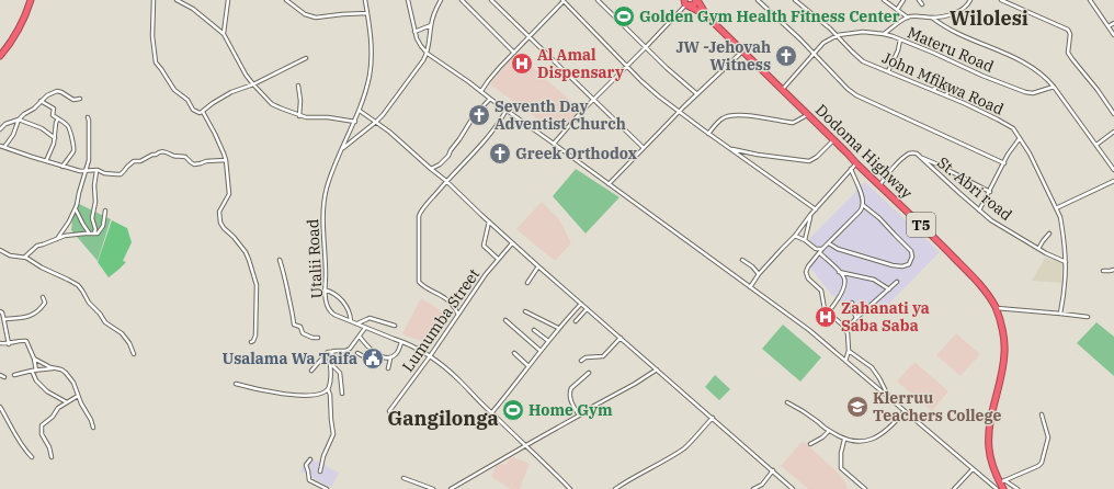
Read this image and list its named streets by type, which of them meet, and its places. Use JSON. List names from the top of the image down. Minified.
{"streets":{"highway":["Dodoma Highway","T5"],"street":["Materu Road","John Mfikwa Road","St. Abri road","Utalii Road","Lumumba Street"]},"crossings":[["Materu Road","John Mfikwa Road"],["John Mfikwa Road","St. Abri road"],["Dodoma Highway","St. Abri road"],["Dodoma Highway","T5"],["Utalii Road","Lumumba Street"]],"districts":["Wilolesi","Gangilonga"],"places":{"sports":["Golden Gym Health Fitness Center","Home Gym"],"church":["JW -Jehovah Witness","Seventh Day Adventist Church","Greek Orthodox"],"hospital":["Al Amal Dispensary","Zahanati ya Saba Saba"],"public building":["Usalama Wa Taifa"],"school or university":["Klerruu Teachers College"]}}
